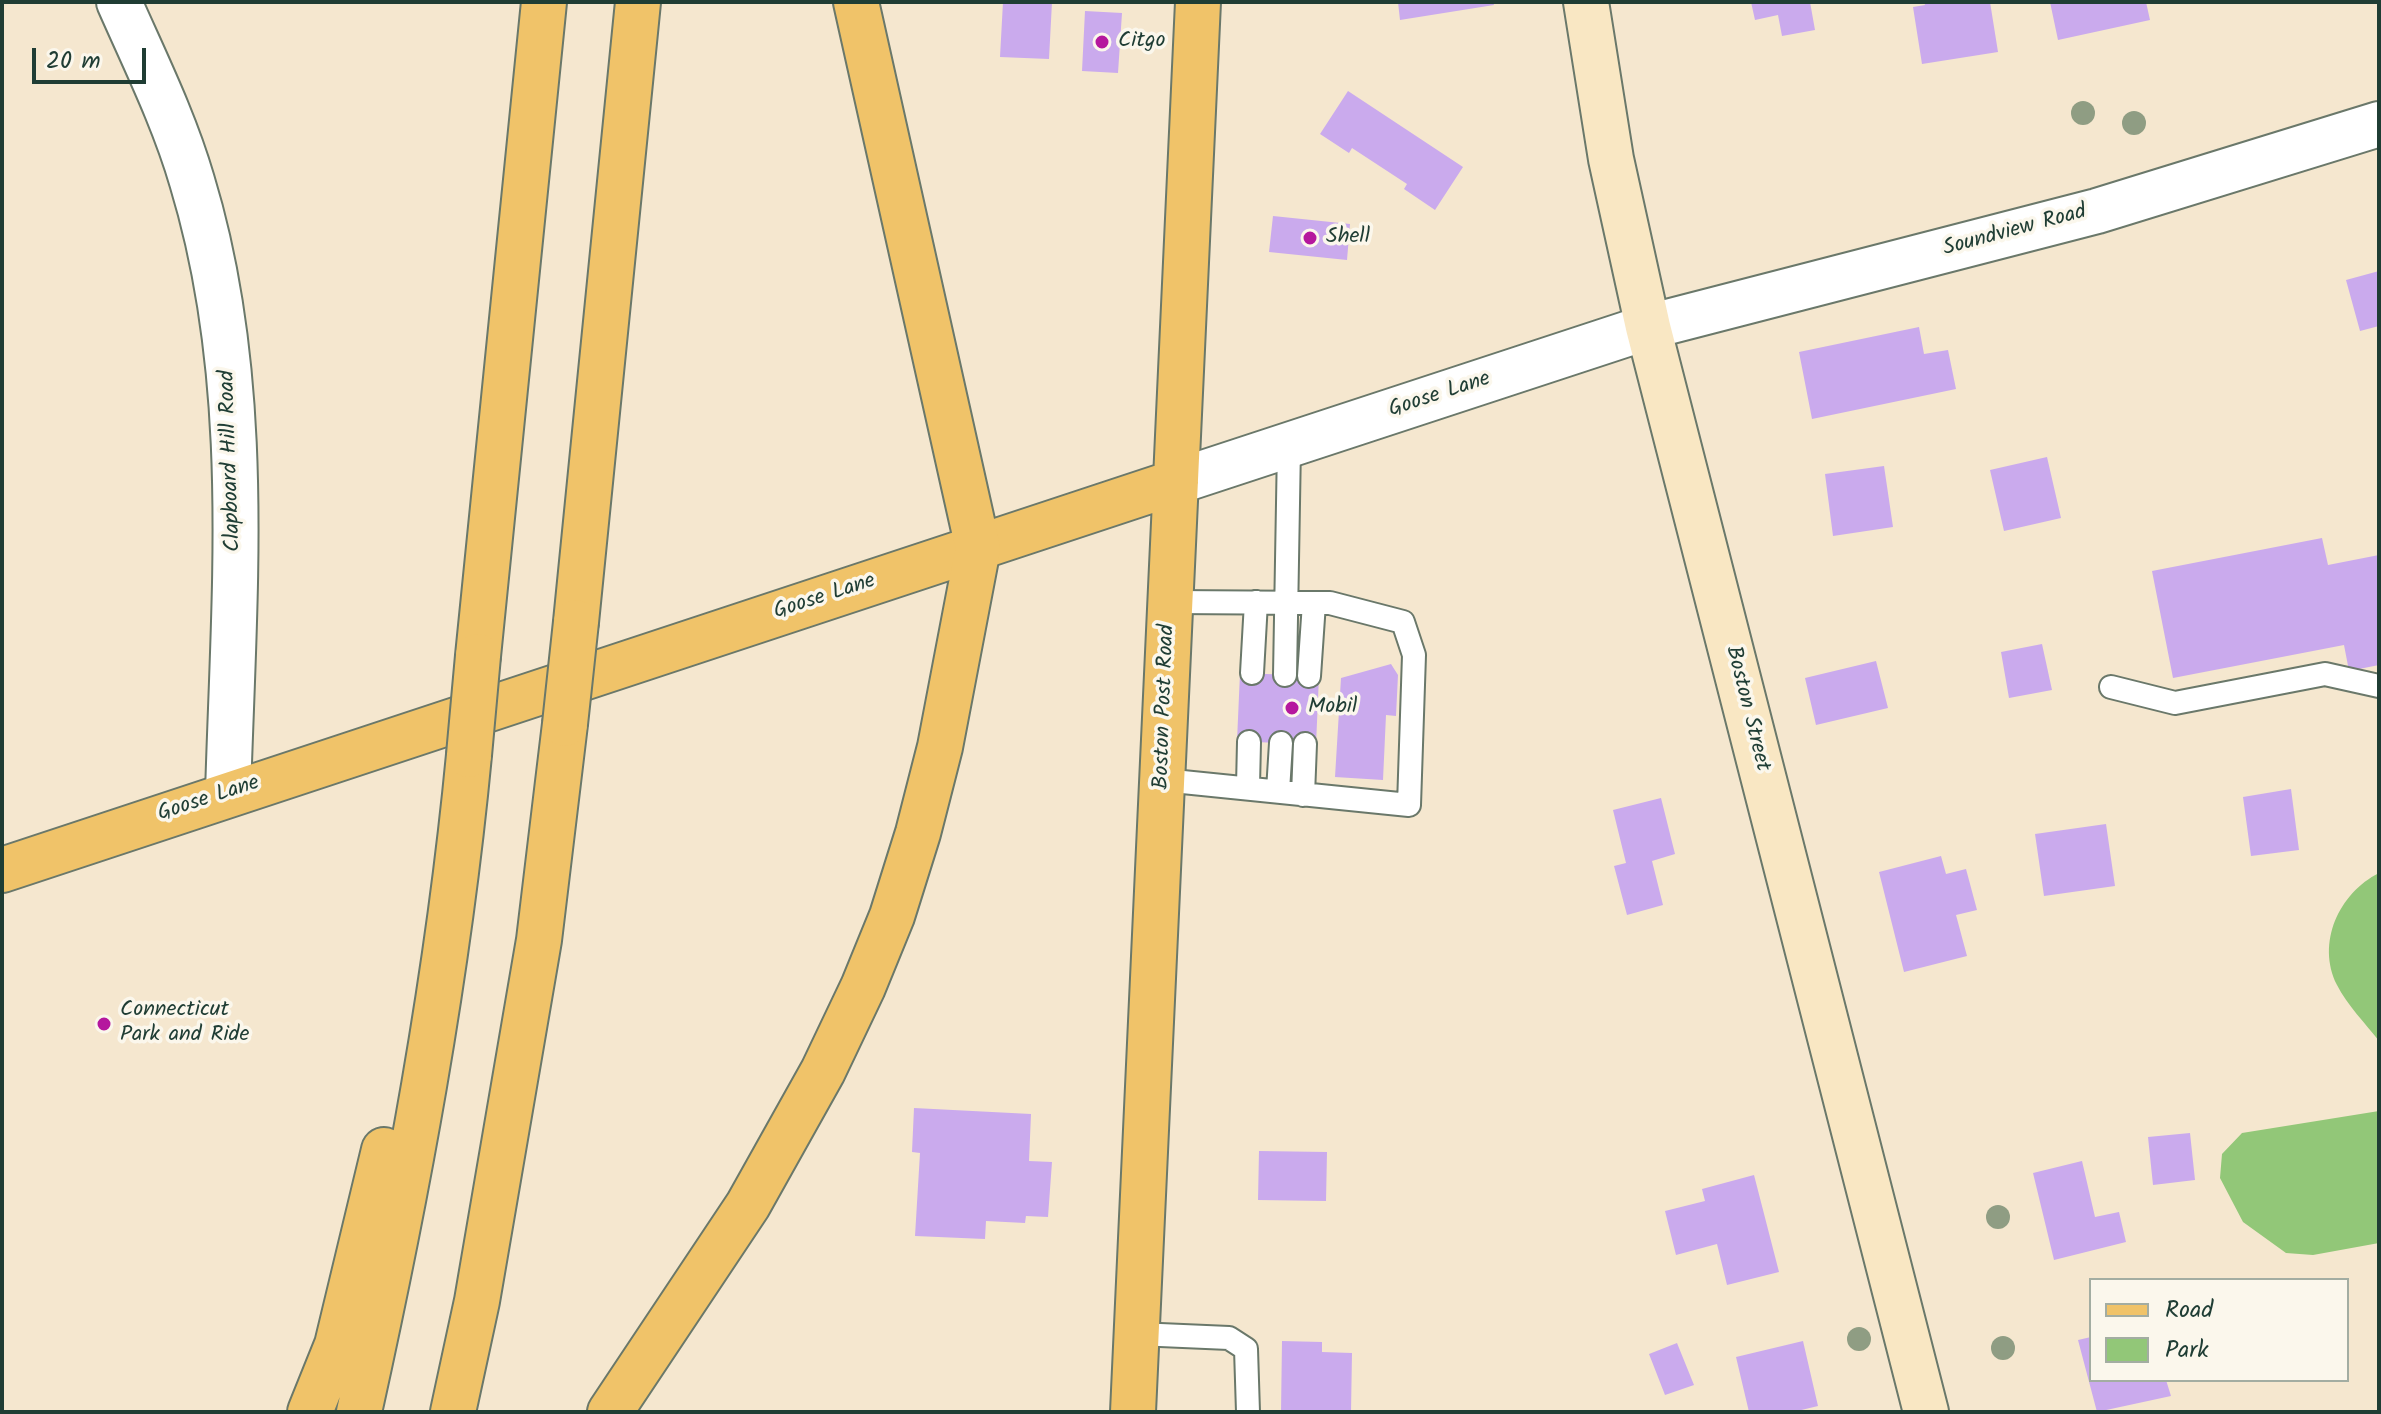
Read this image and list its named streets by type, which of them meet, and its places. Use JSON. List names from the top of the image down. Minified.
{"streets":{"main road":["Goose Lane","Boston Post Road","Boston Street"],"street":["Soundview Road","Clapboard Hill Road"]},"crossings":[["Soundview Road","Goose Lane"],["Soundview Road","Boston Street"],["Goose Lane","Clapboard Hill Road"],["Goose Lane","Boston Post Road"],["Goose Lane","Boston Street"]],"places":["Citgo","Shell","Mobil","Connecticut Park and Ride"],"legend":["Road","Park"],"scale_bar":"20 m"}
